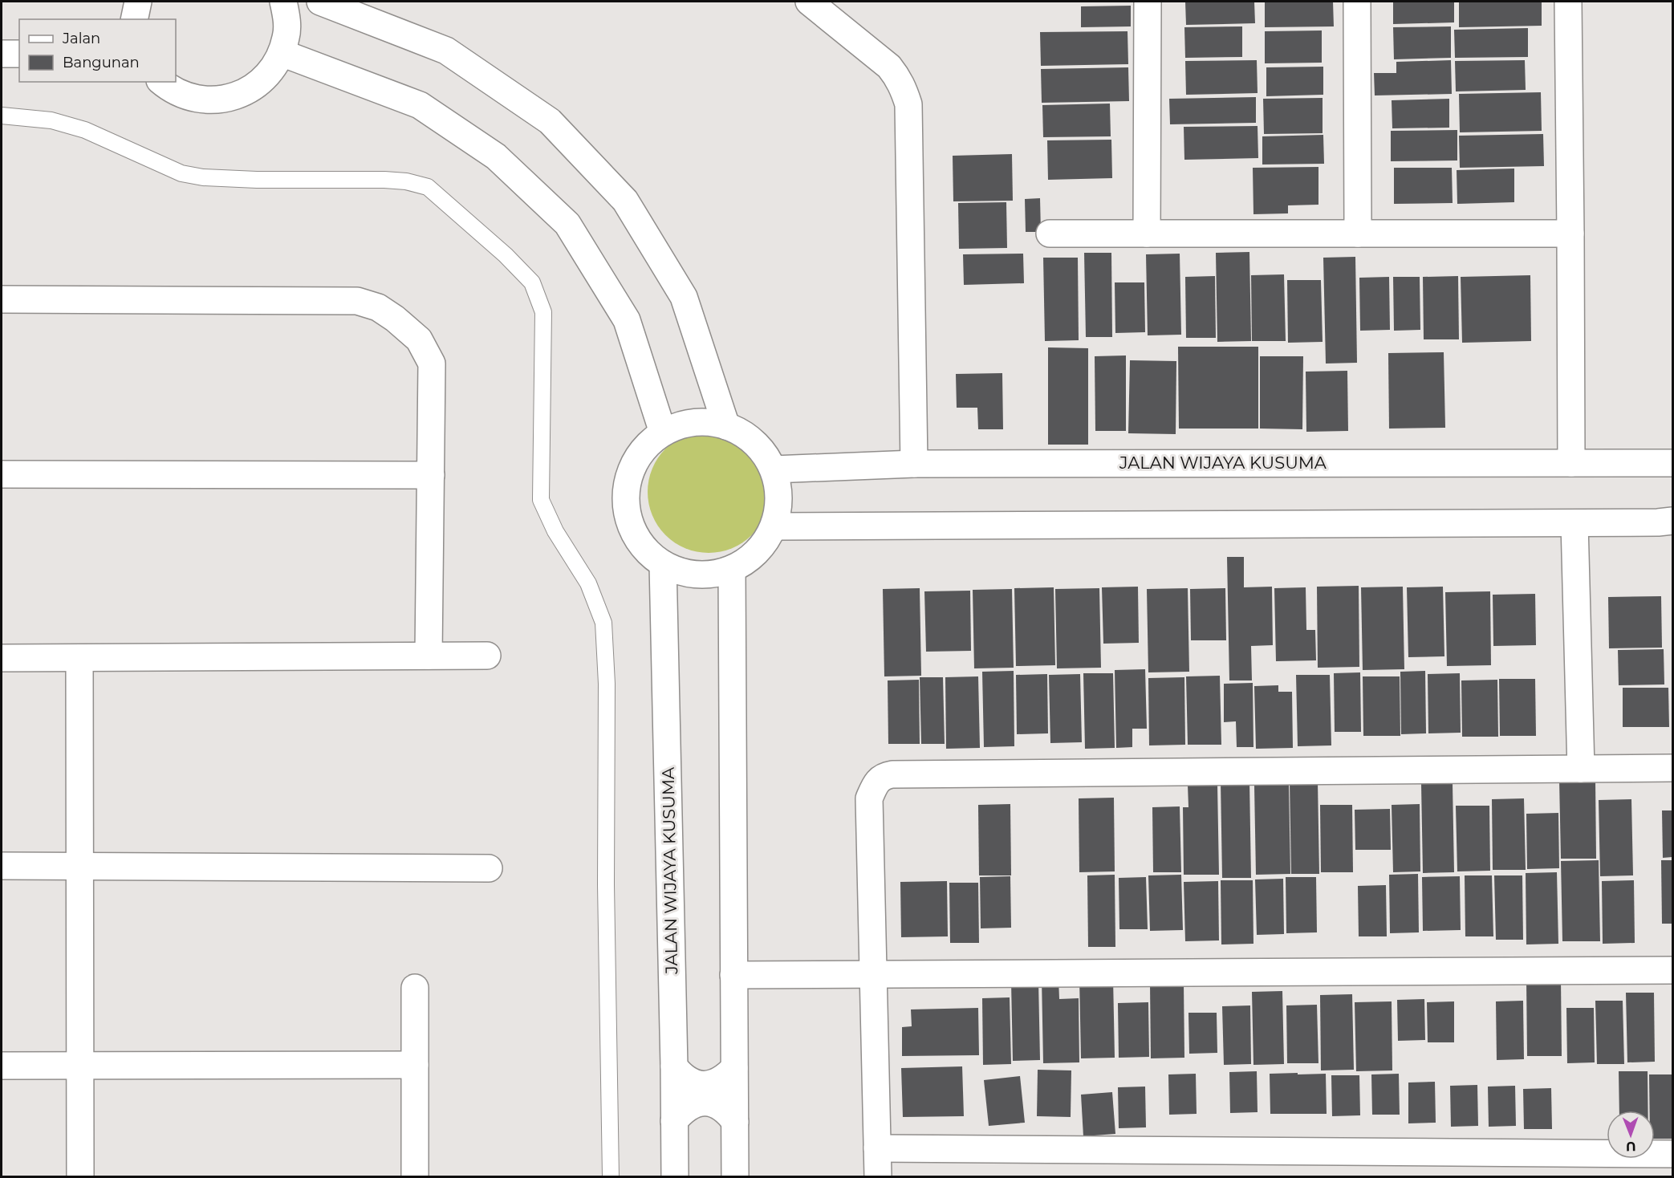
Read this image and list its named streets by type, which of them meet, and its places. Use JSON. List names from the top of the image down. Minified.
{"streets":{"street":["JALAN WIJAYA KUSUMA"]},"legend":["Jalan","Bangunan"],"north":"bottom"}
